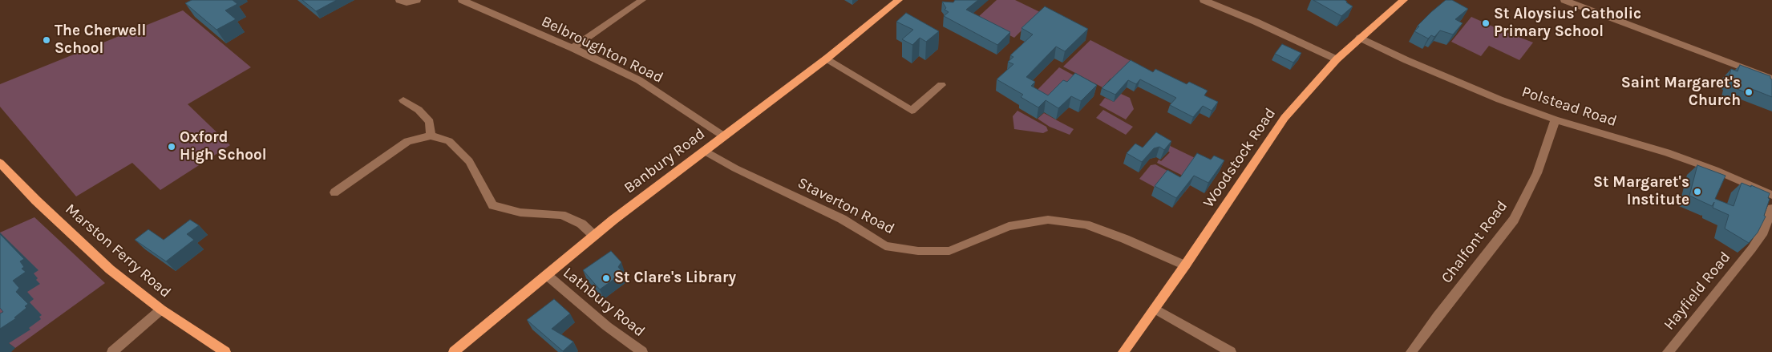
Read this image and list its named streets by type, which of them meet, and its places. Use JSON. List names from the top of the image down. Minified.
{"streets":{"main road":["Woodstock Road","Banbury Road","Marston Ferry Road"],"street":["Belbroughton Road","Polstead Road","Staverton Road","Chalfont Road","Hayfield Road","Lathbury Road"]},"crossings":[["Belbroughton Road","Banbury Road"],["Polstead Road","Woodstock Road"],["Polstead Road","Chalfont Road"],["Woodstock Road","Staverton Road"],["Banbury Road","Staverton Road"],["Banbury Road","Lathbury Road"]],"places":["St Aloysius' Catholic Primary School","The Cherwell School","Saint Margaret's Church","Oxford High School","St Margaret's Institute","St Clare's Library"]}
